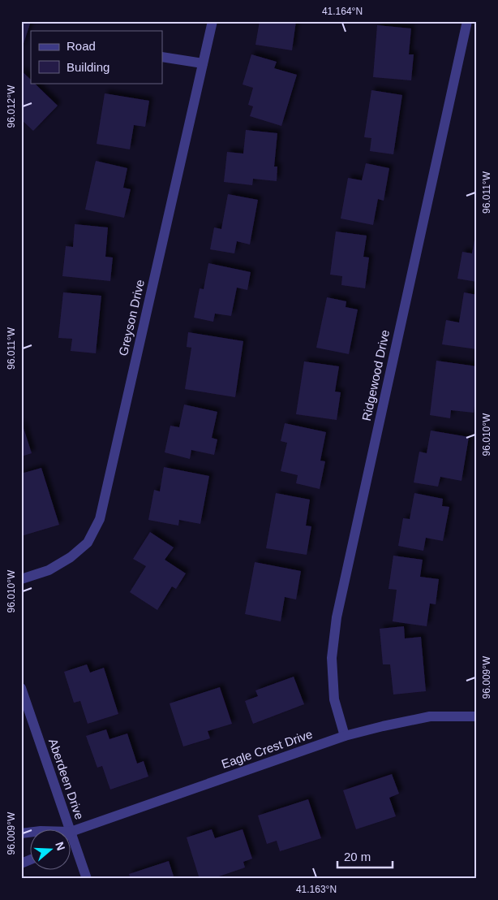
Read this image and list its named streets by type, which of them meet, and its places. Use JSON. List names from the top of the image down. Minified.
{"streets":{"street":["Greyson Drive","Ridgewood Drive","Eagle Crest Drive","Aberdeen Drive"]},"crossings":[["Ridgewood Drive","Eagle Crest Drive"]],"legend":["Road","Building"],"scale_bar":"20 m","north":"right","coordinates":["41.164°N","96.012°W","96.011°W","96.010°W","96.009°W","41.163°N"]}
